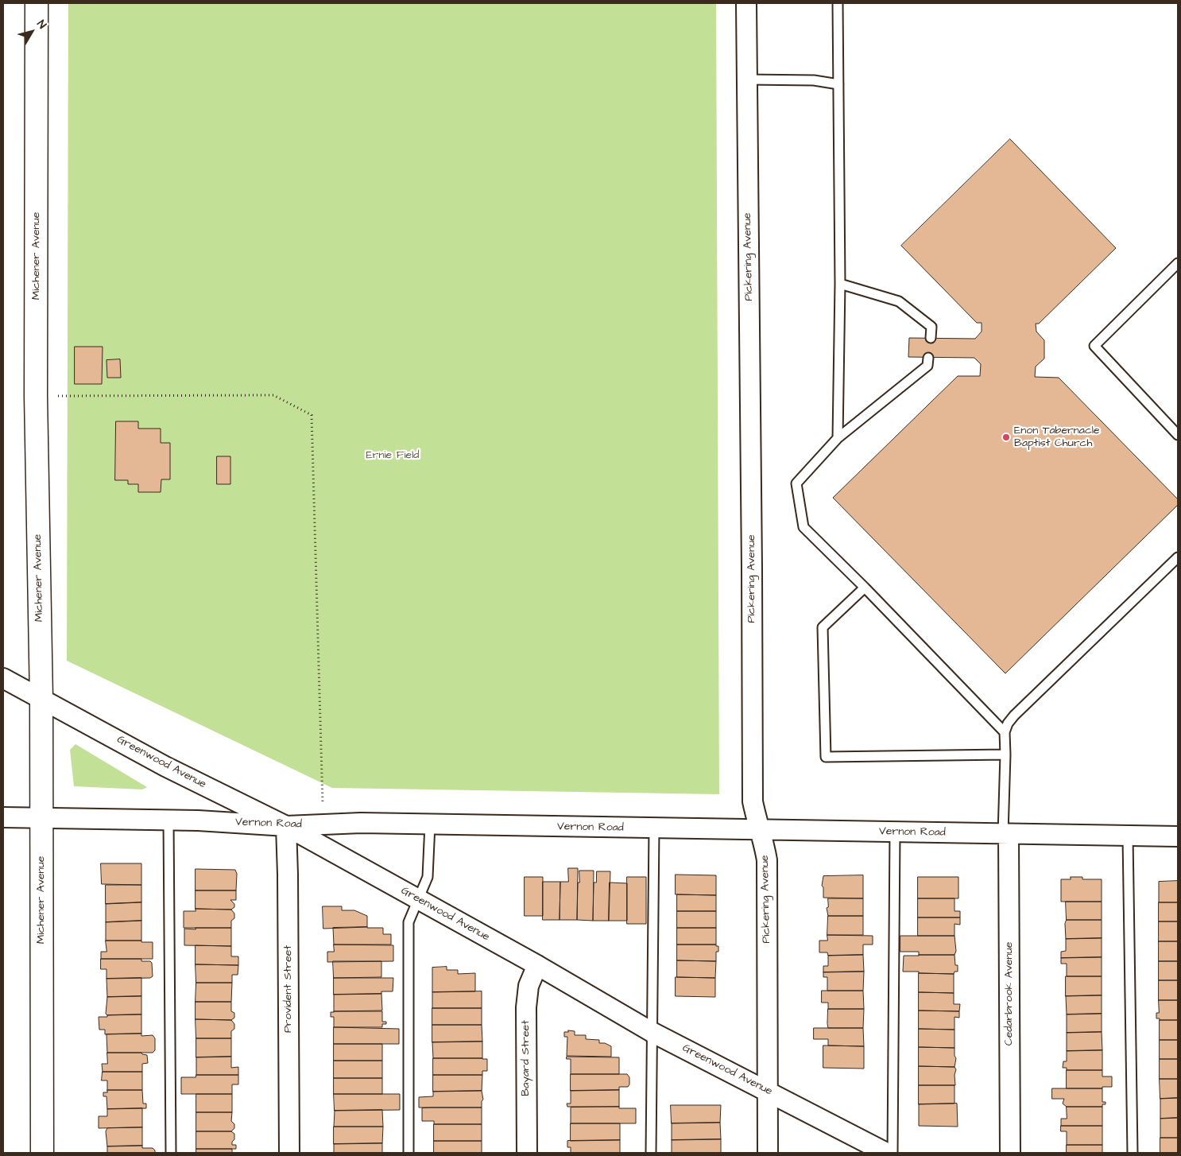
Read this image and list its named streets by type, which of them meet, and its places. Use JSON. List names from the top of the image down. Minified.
{"streets":{"street":["Michener Avenue","Pickering Avenue","Greenwood Avenue","Vernon Road","Provident Street","Cedarbrook Avenue","Bayard Street"]},"crossings":[["Michener Avenue","Greenwood Avenue"],["Michener Avenue","Vernon Road"],["Pickering Avenue","Greenwood Avenue"],["Pickering Avenue","Vernon Road"],["Greenwood Avenue","Vernon Road"],["Greenwood Avenue","Provident Street"],["Greenwood Avenue","Bayard Street"],["Vernon Road","Provident Street"],["Vernon Road","Cedarbrook Avenue"]],"parks":["Ernie Field"],"places":["Enon Tabernacle Baptist Church"],"north":"top right"}
